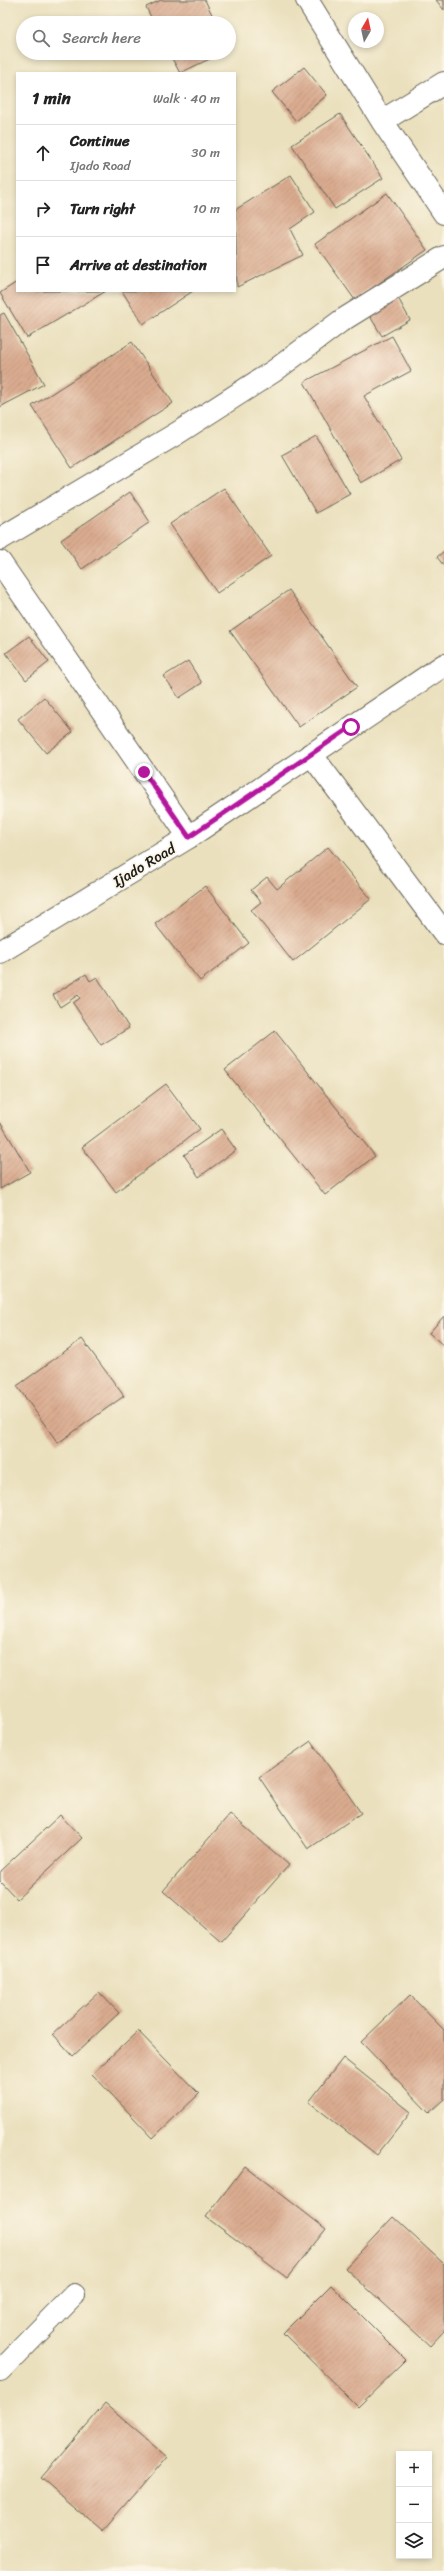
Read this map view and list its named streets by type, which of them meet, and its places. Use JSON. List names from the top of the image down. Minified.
{"streets":{"street":["Ijado Road"]},"north":"top","page":{"search":"Search here","heading":["1 min","Walk · 40 m"],"list":[["Continue","Ijado Road","30 m"],["Turn right","10 m"],"Arrive at destination"],"map_buttons":["+","−"]}}
